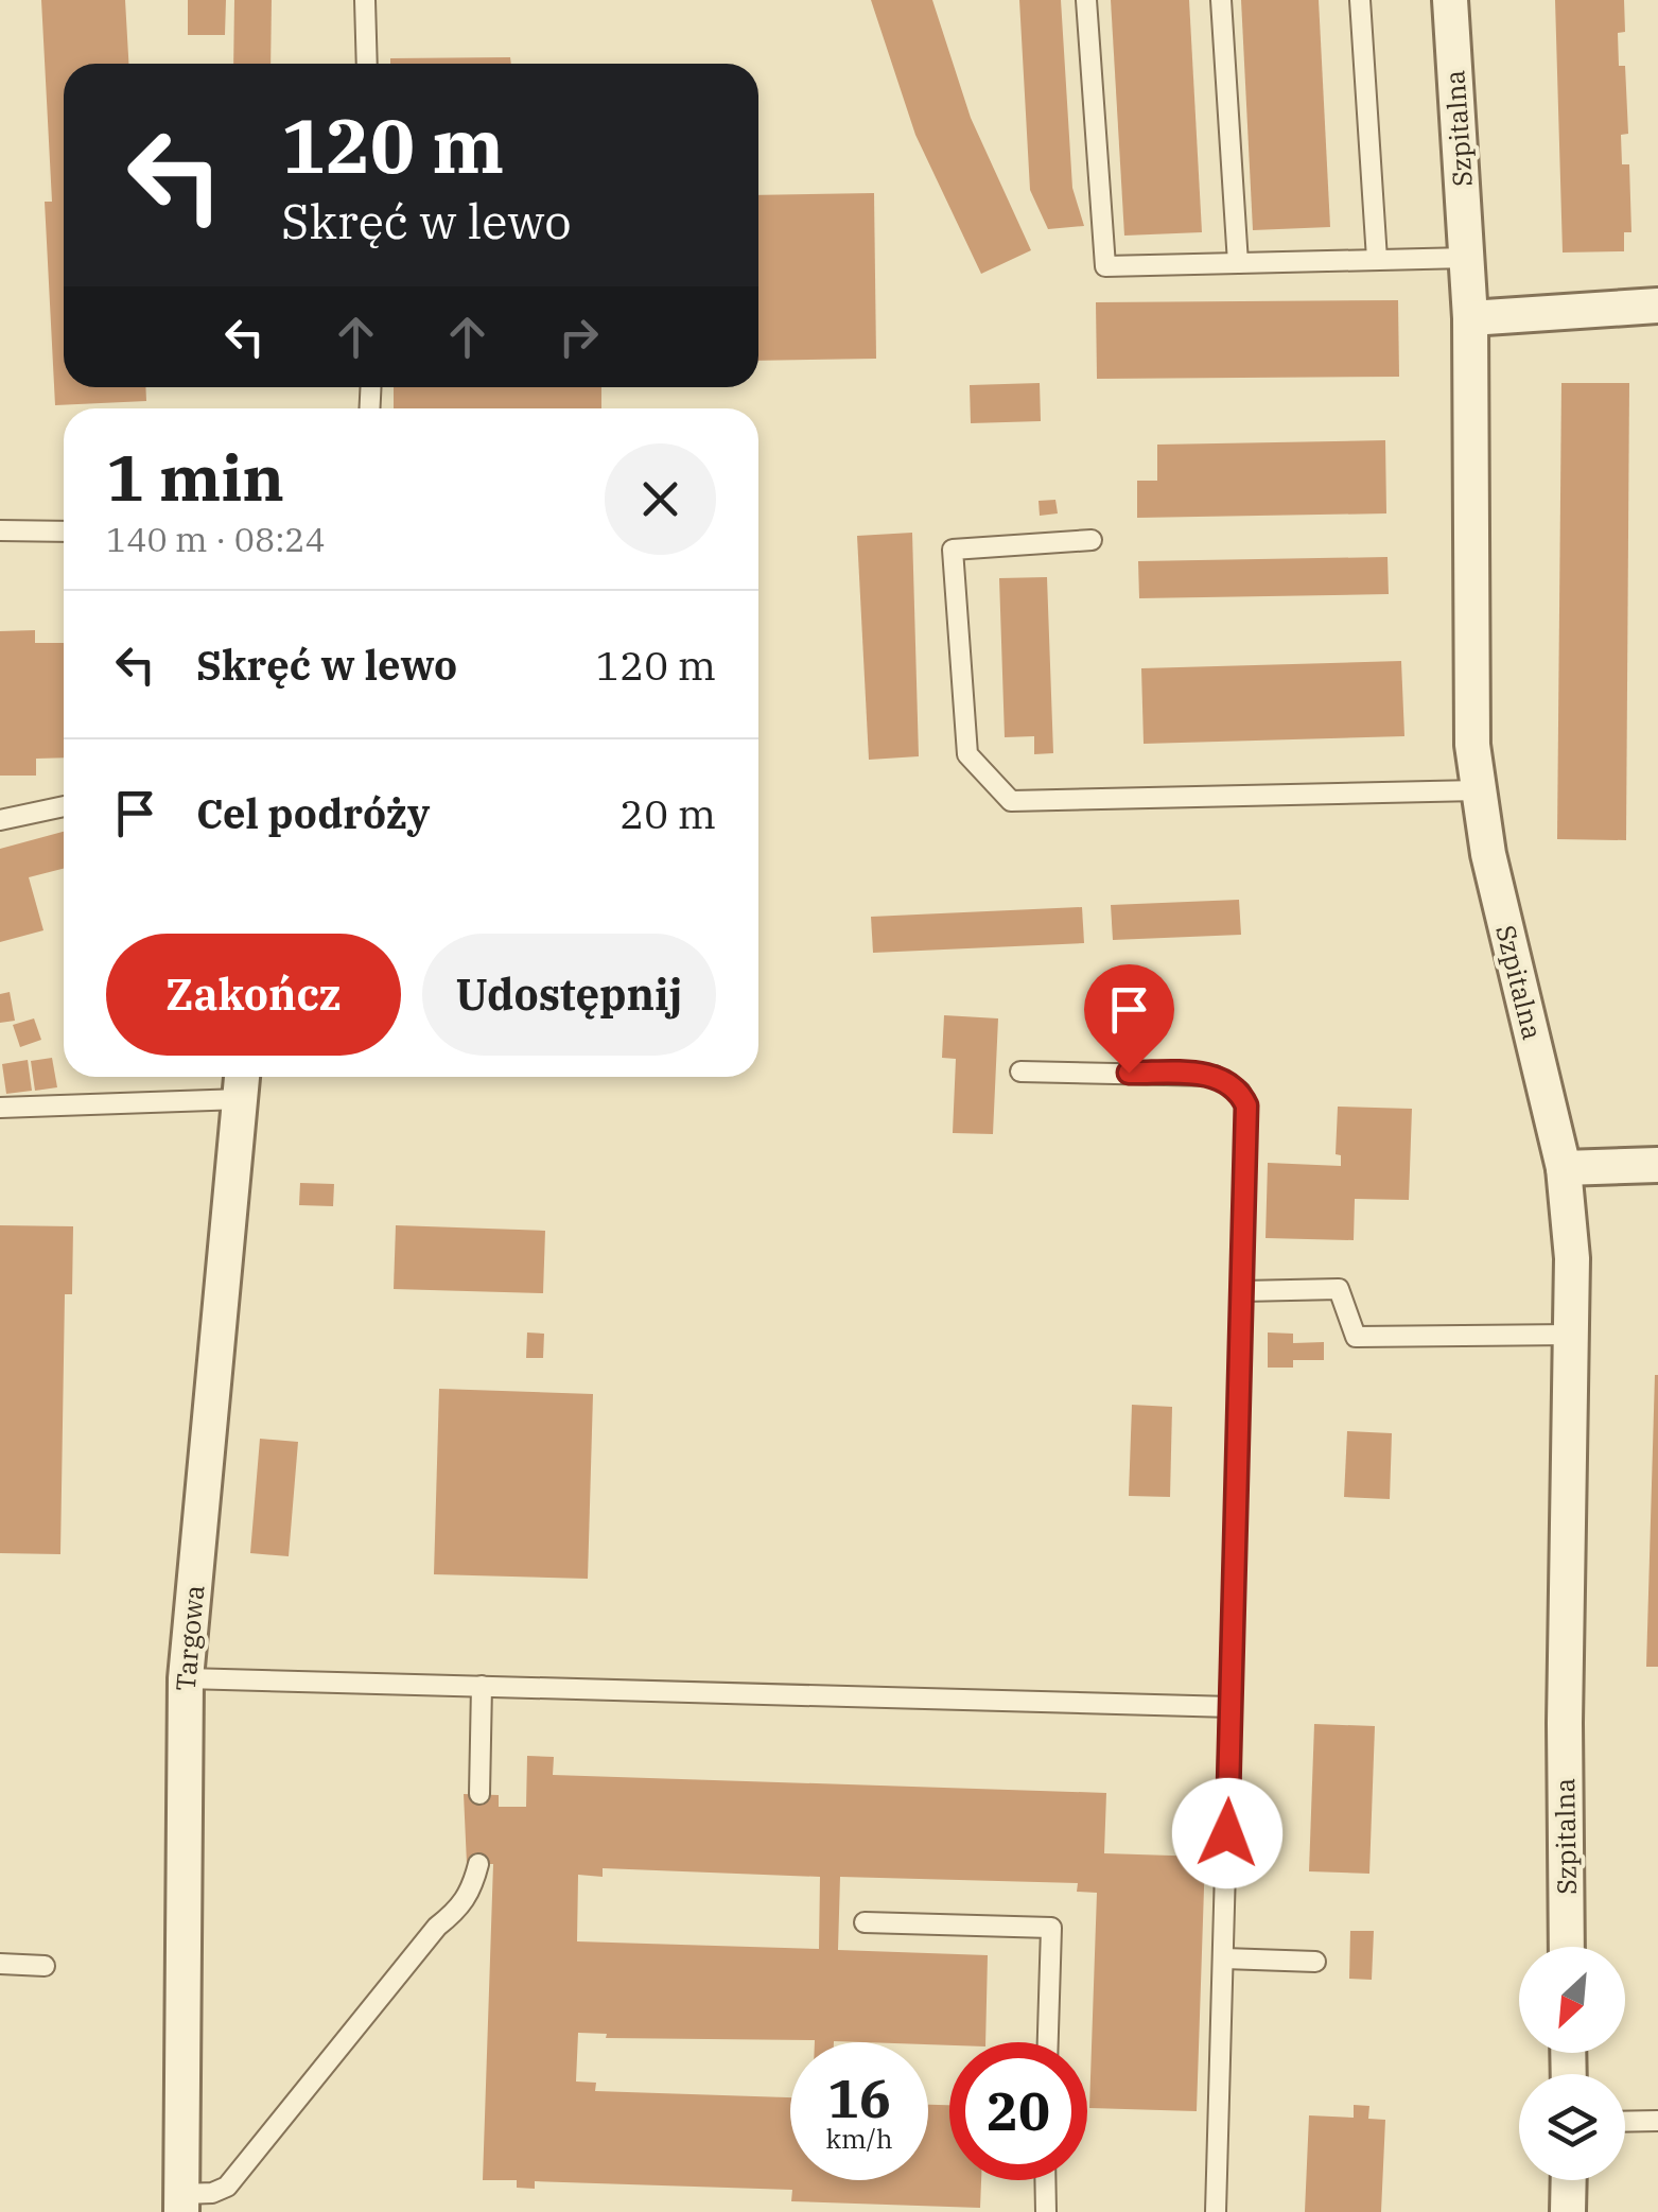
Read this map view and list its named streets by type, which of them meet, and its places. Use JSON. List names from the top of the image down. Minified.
{"streets":{"street":["Szpitalna","Targowa"]},"north":"bottom left","page":{"turn":["120 m","Skręć w lewo"],"heading":["1 min","140 m · 08:24"],"list":[{"name":"Skręć w lewo","value":"120 m"},{"name":"Cel podróży","value":"20 m"}],"buttons":["Zakończ","Udostępnij"],"speed":"16 km/h","limit":"20"}}
